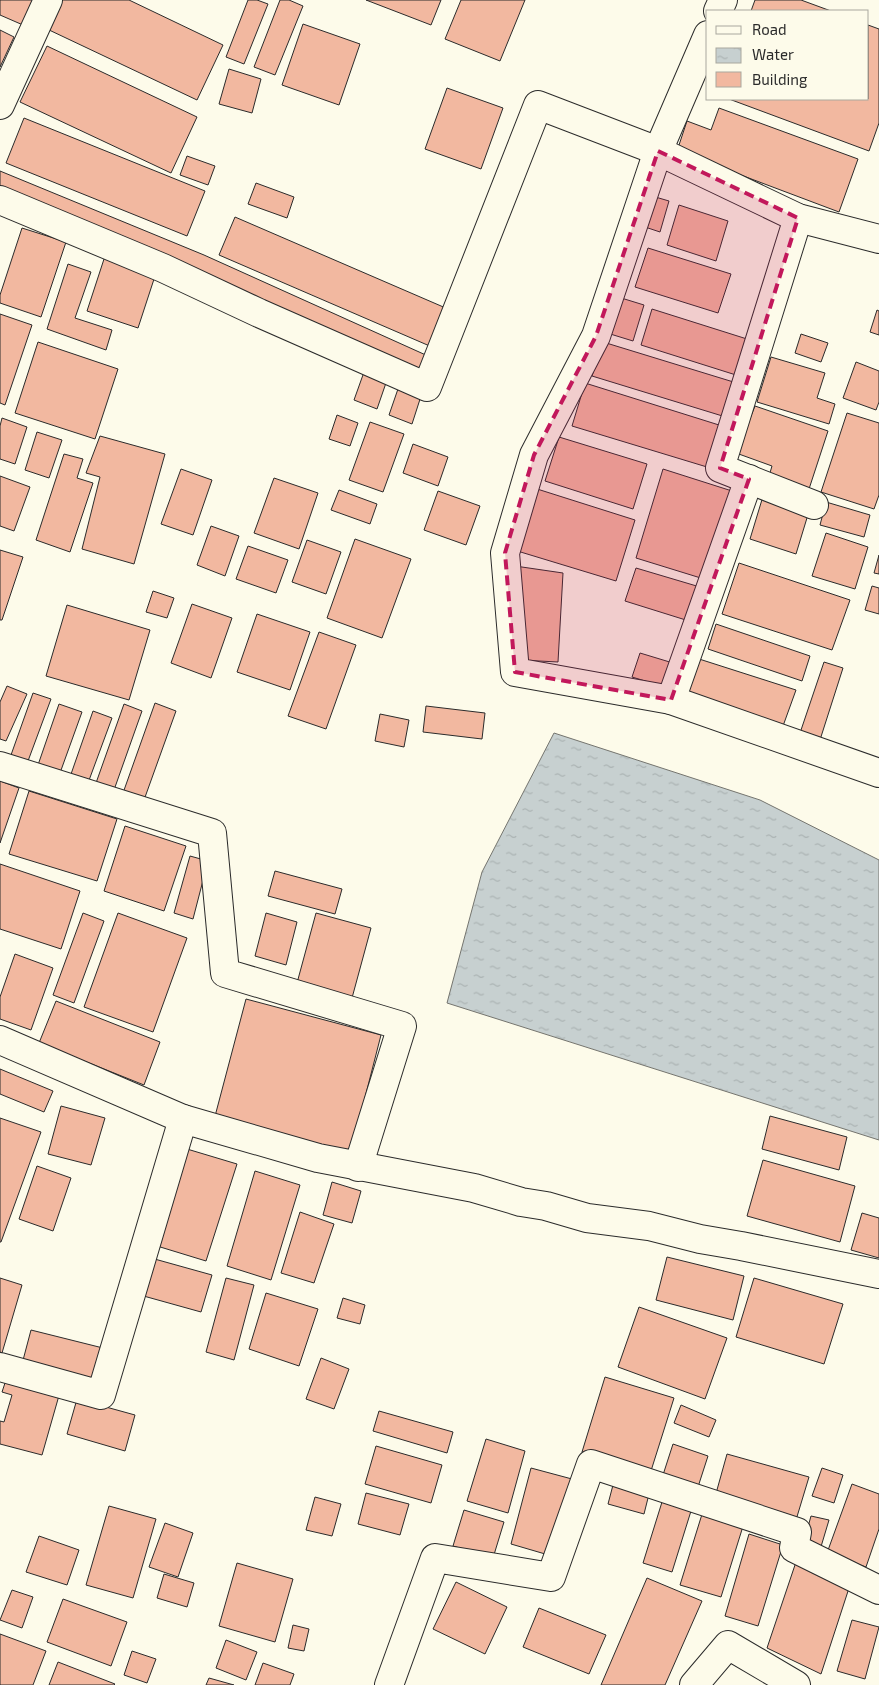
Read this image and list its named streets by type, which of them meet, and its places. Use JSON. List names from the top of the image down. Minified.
{"legend":["Road","Water","Building"]}
